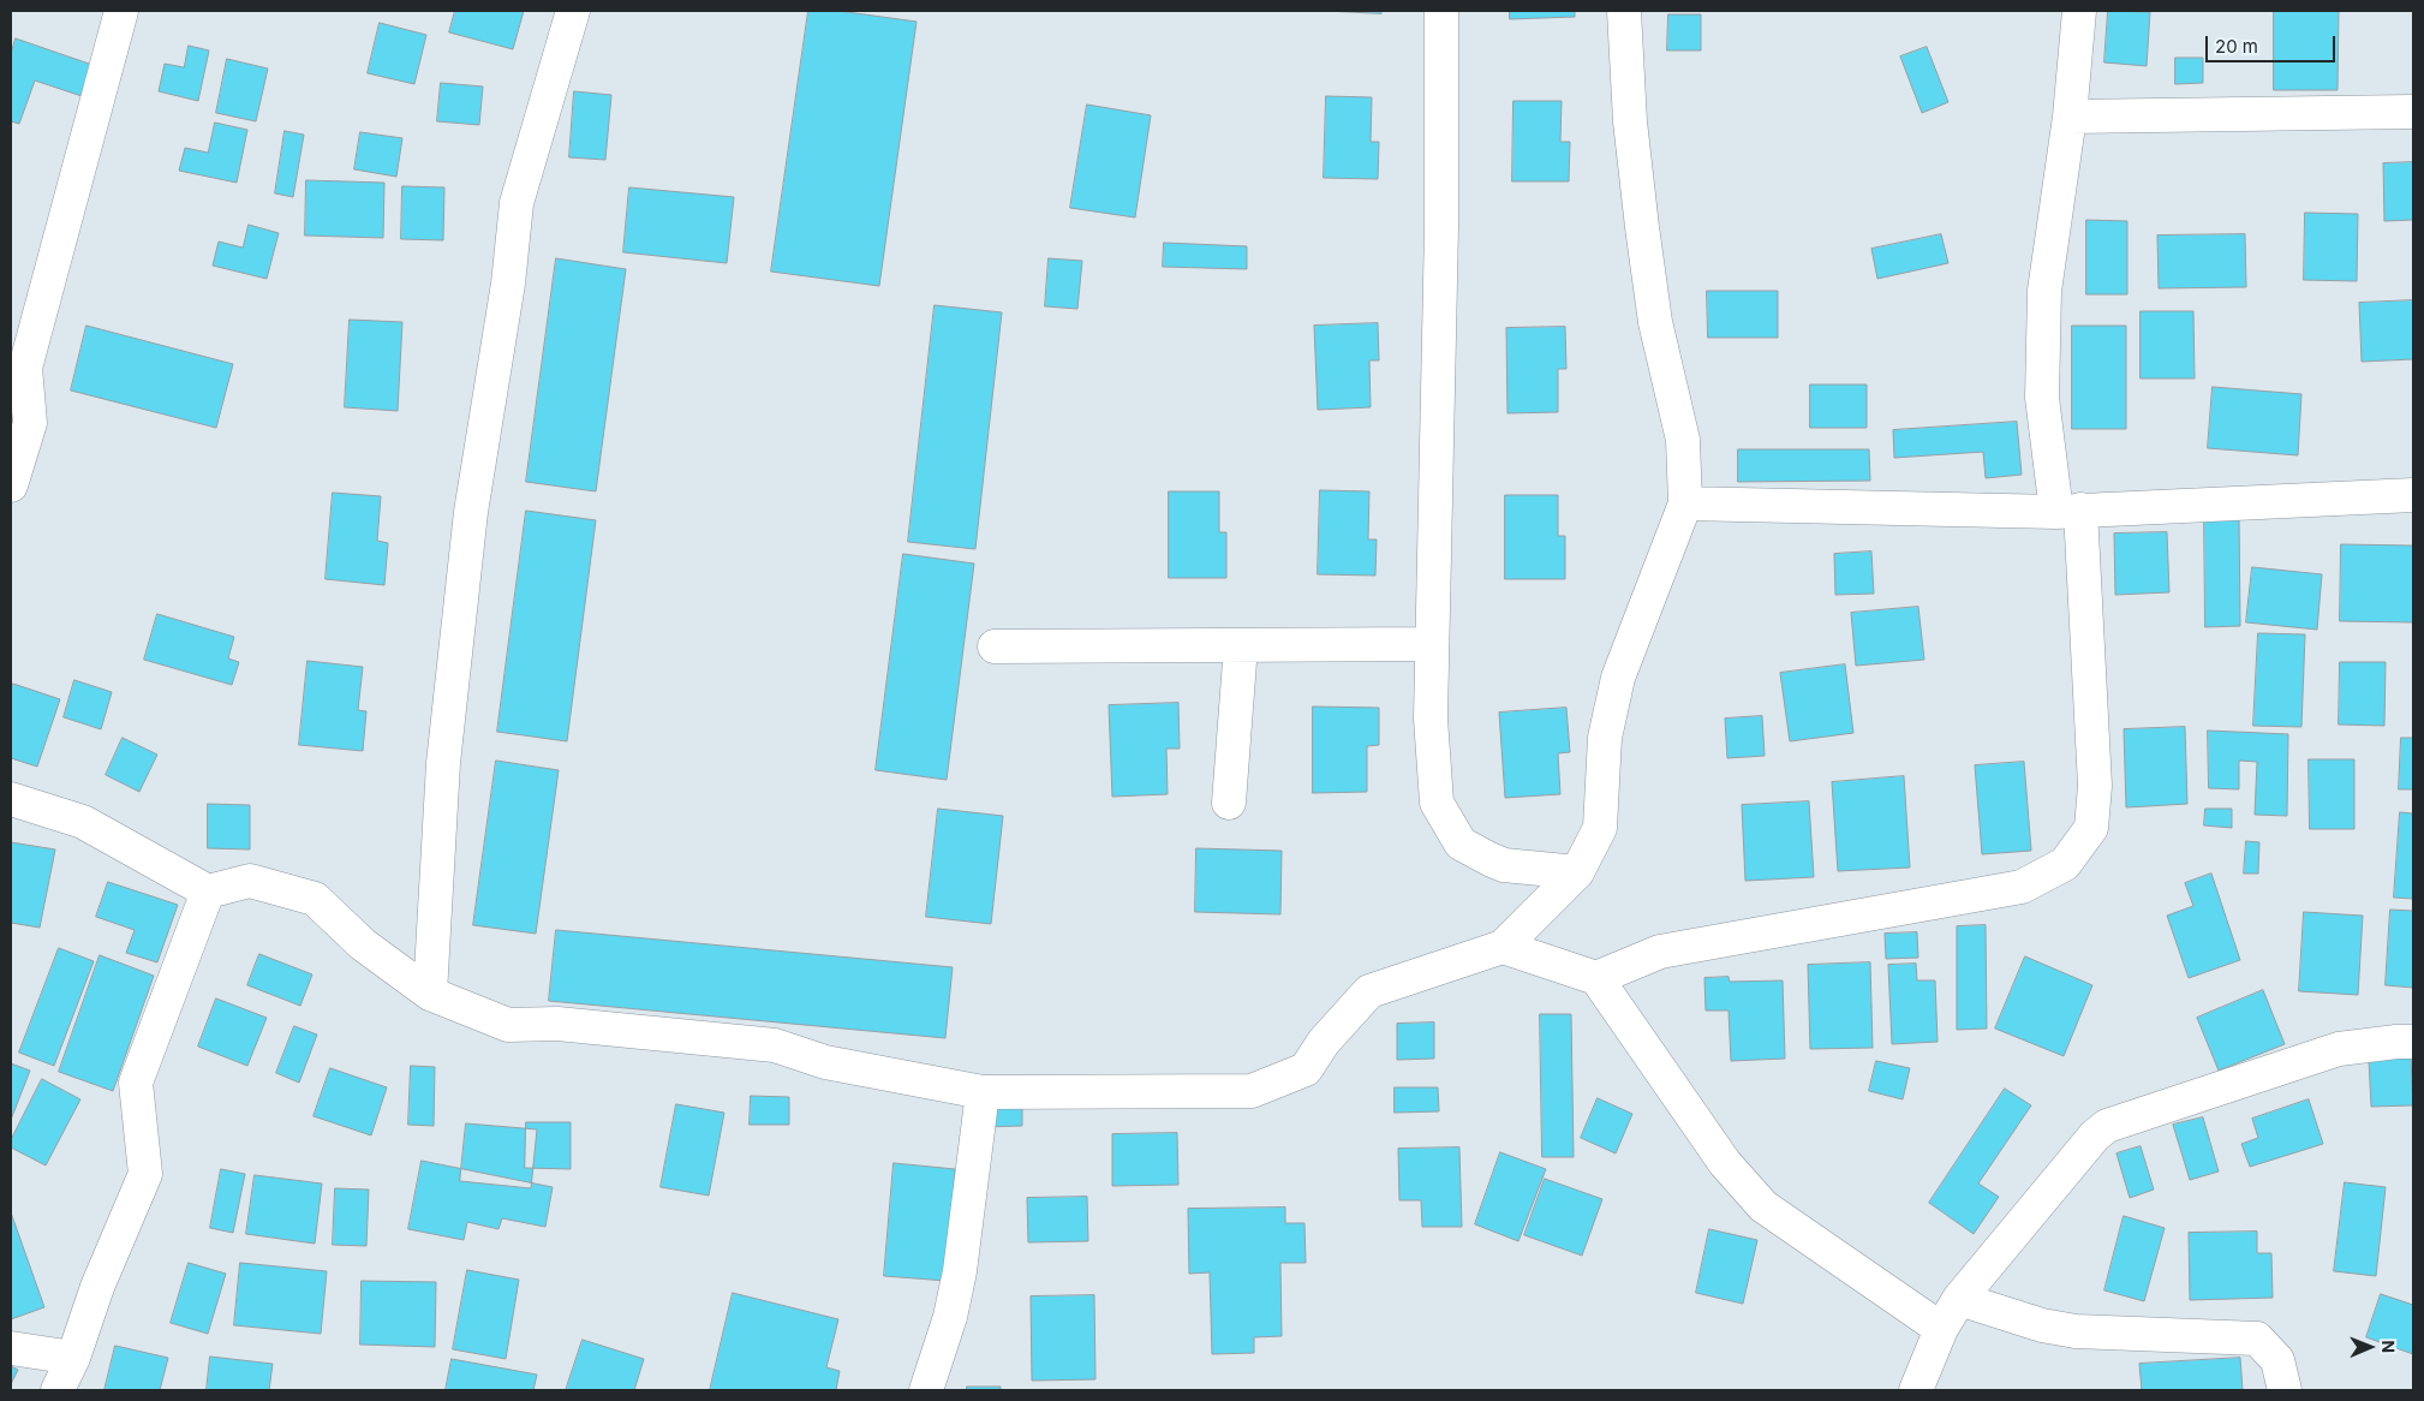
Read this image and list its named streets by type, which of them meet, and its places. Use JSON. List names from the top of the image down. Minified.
{"scale_bar":"20 m","north":"right"}
